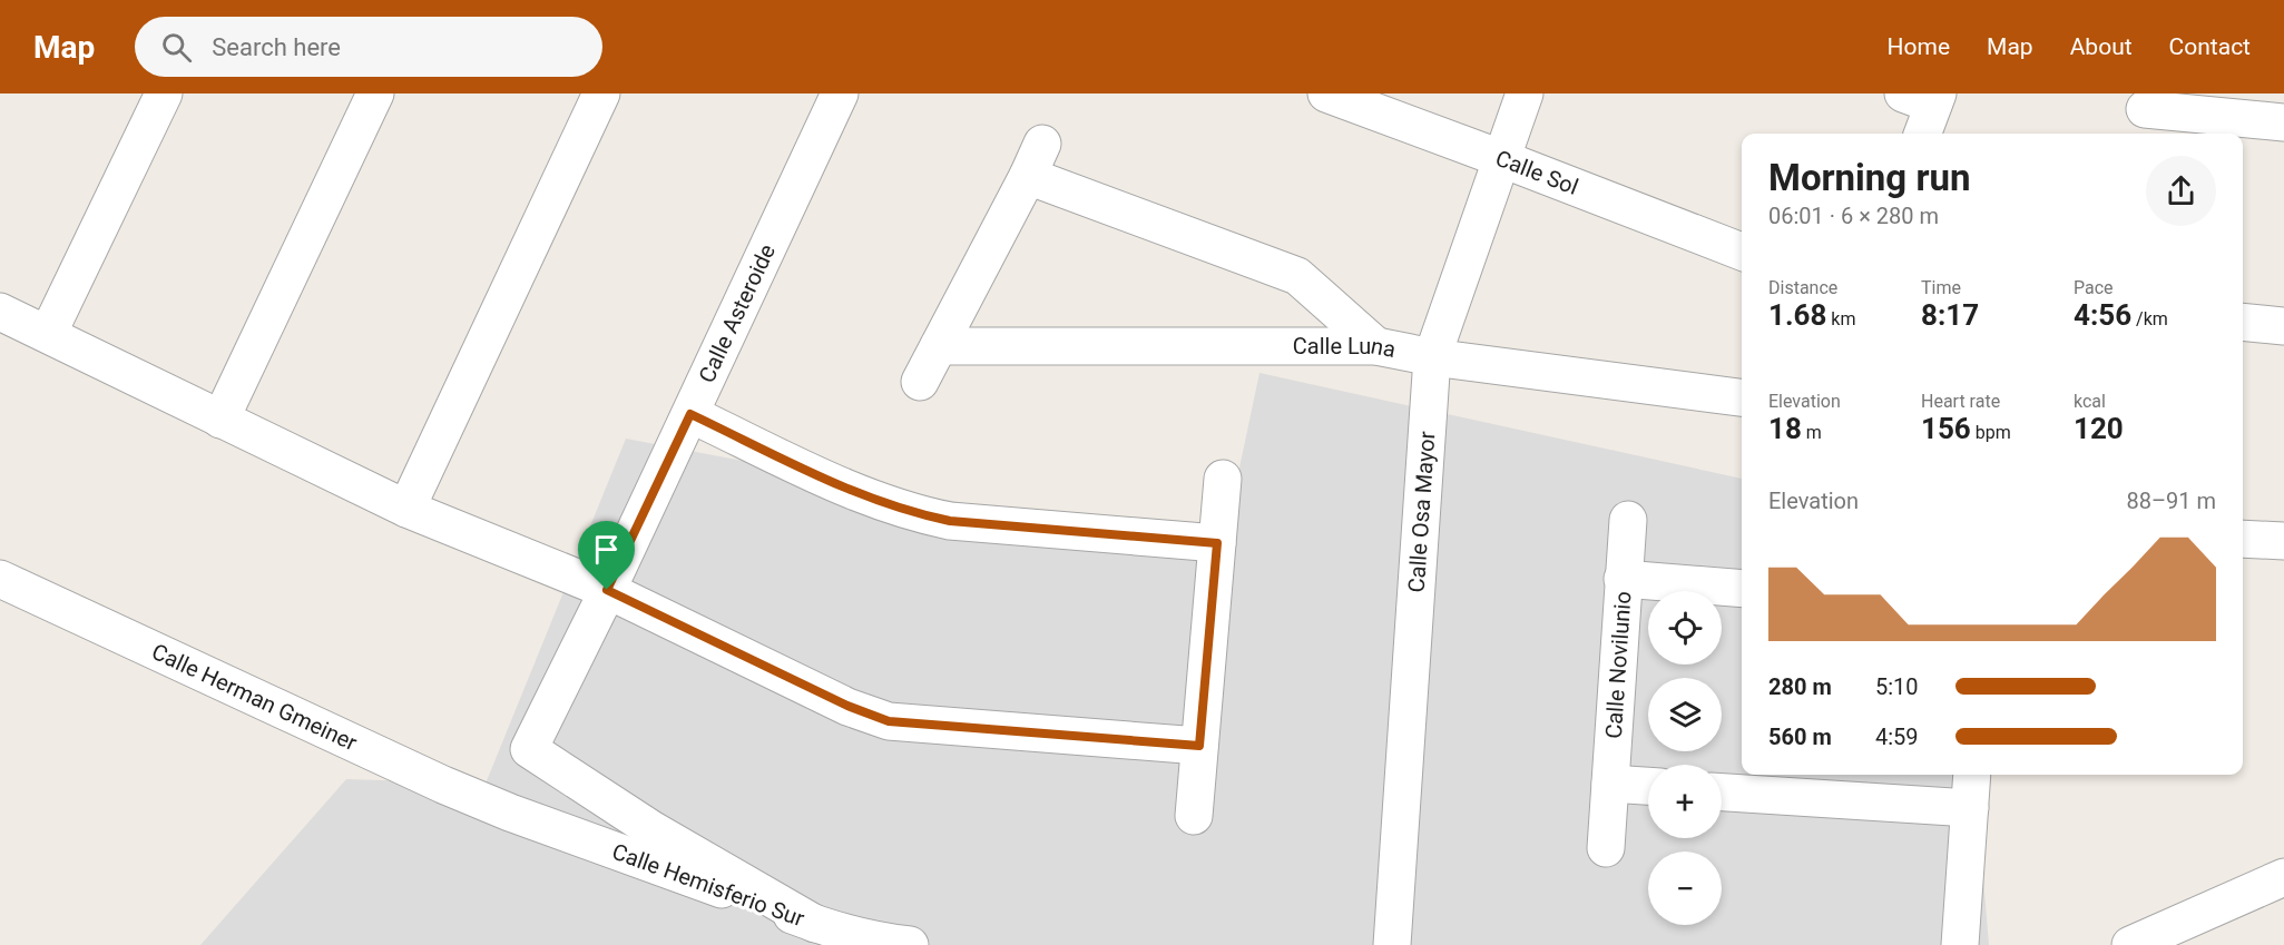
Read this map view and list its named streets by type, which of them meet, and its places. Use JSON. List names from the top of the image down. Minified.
{"streets":{"street":["Calle Sol","Calle Asteroide","Calle Luna","Calle Osa Mayor","Calle Novilunio","Calle Herman Gmeiner","Calle Hemisferio Sur"]},"crossings":[["Calle Sol","Calle Osa Mayor"],["Calle Asteroide","Calle Hemisferio Sur"],["Calle Luna","Calle Osa Mayor"],["Calle Herman Gmeiner","Calle Hemisferio Sur"]],"page":{"header":"Map","search":"Search here","nav":["Home","Map","About","Contact"],"heading":["Morning run","06:01 · 6 × 280 m"],"stats":[["Distance","1.68 km"],["Time","8:17"],["Pace","4:56 /km"],["Elevation","18 m"],["Heart rate","156 bpm"],["kcal","120"]],"chart":["Elevation","88–91 m"],"map_buttons":["+","−"],"list":[{"name":"280 m","note":"5:10"},{"name":"560 m","note":"4:59"}]}}
